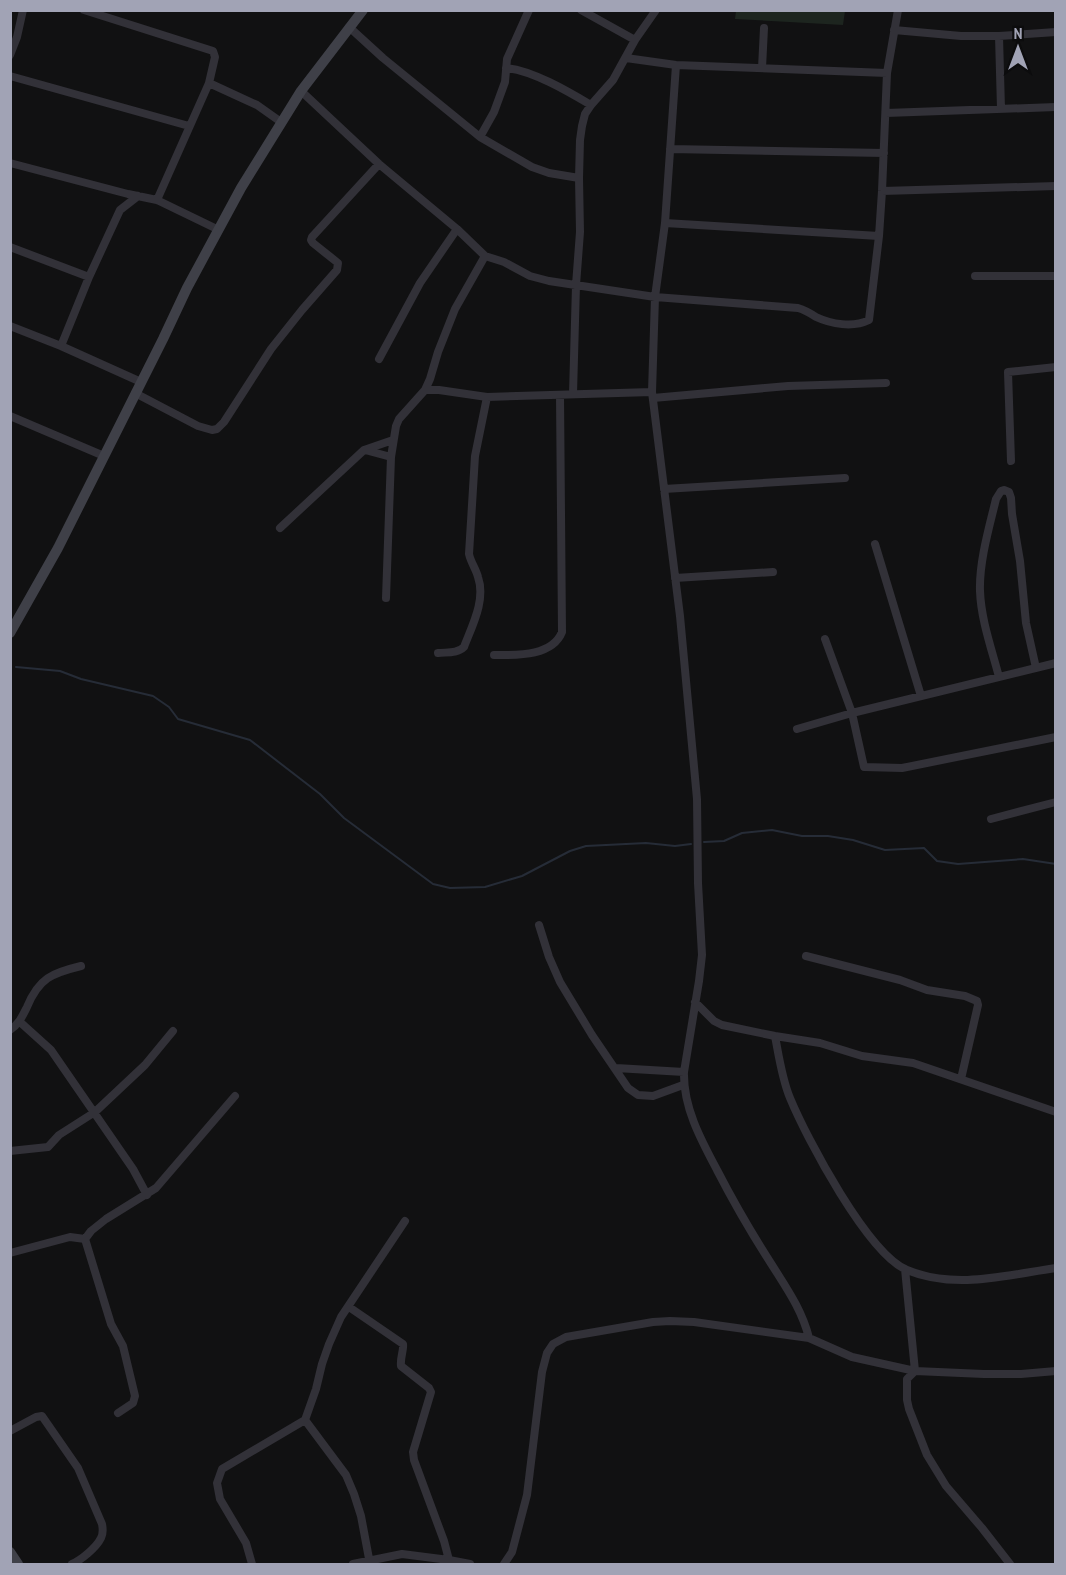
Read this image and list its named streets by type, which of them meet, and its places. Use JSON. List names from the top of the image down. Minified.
{"north":"top"}
